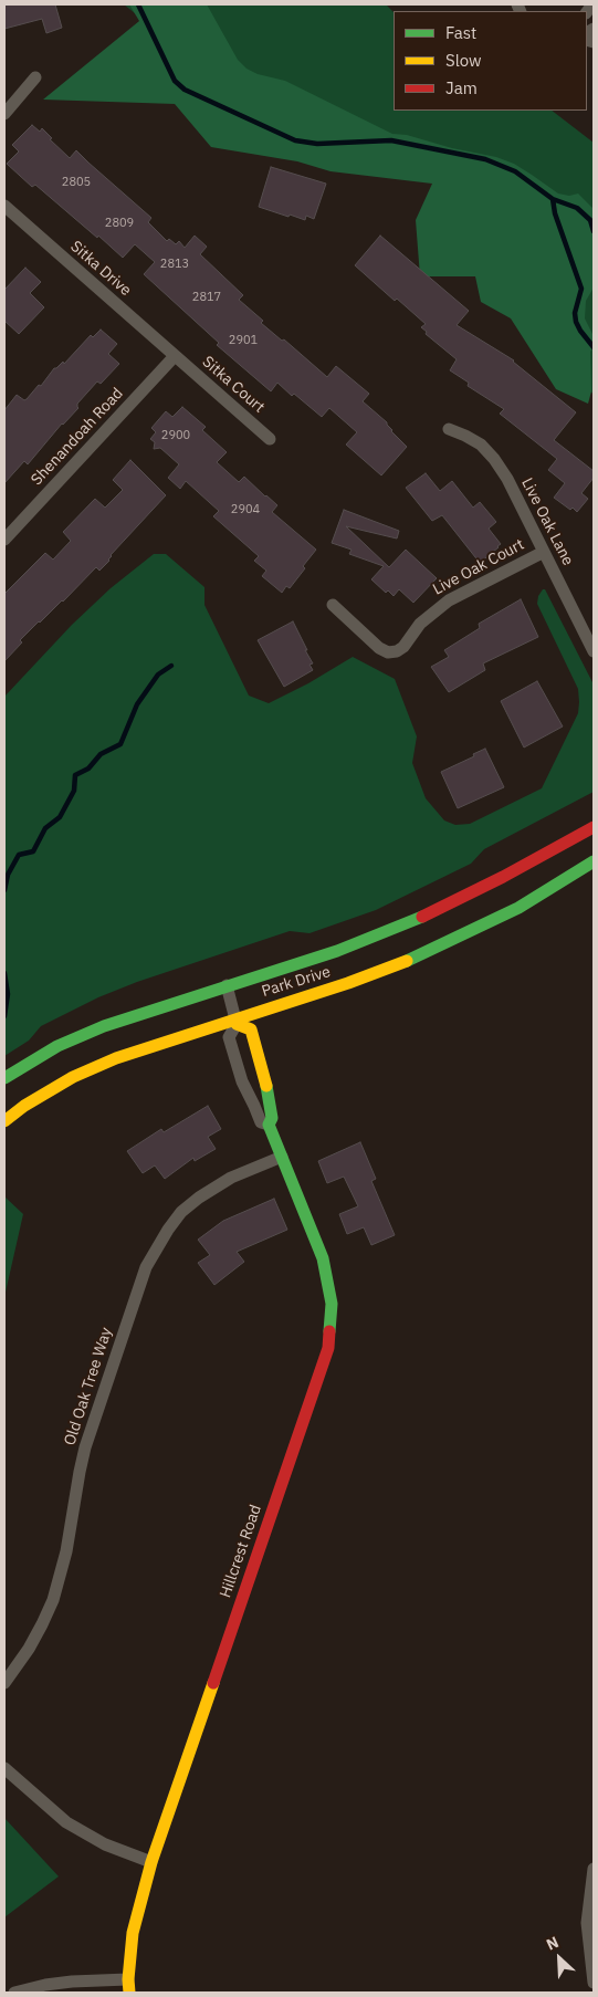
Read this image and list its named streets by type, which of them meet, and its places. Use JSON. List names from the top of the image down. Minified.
{"streets":{"street":["Sitka Drive","Sitka Court","Shenandoah Road","Live Oak Lane","Live Oak Court","Park Drive","Old Oak Tree Way","Hillcrest Road"]},"crossings":[["Sitka Drive","Sitka Court"],["Sitka Drive","Shenandoah Road"],["Sitka Court","Shenandoah Road"],["Live Oak Lane","Live Oak Court"],["Park Drive","Hillcrest Road"],["Old Oak Tree Way","Hillcrest Road"]],"house_numbers":["2805","2809","2813","2817","2901","2900","2904"],"legend":["Fast","Slow","Jam"],"north":"top left"}
